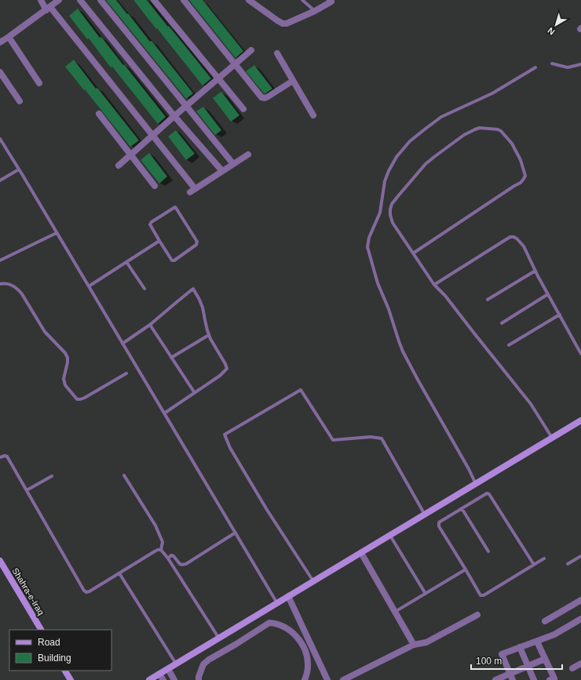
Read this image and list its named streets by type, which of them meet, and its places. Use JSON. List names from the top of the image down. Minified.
{"streets":{"main road":["Shahra-e-Iraq"]},"legend":["Road","Building"],"scale_bar":"100 m","north":"bottom left"}
